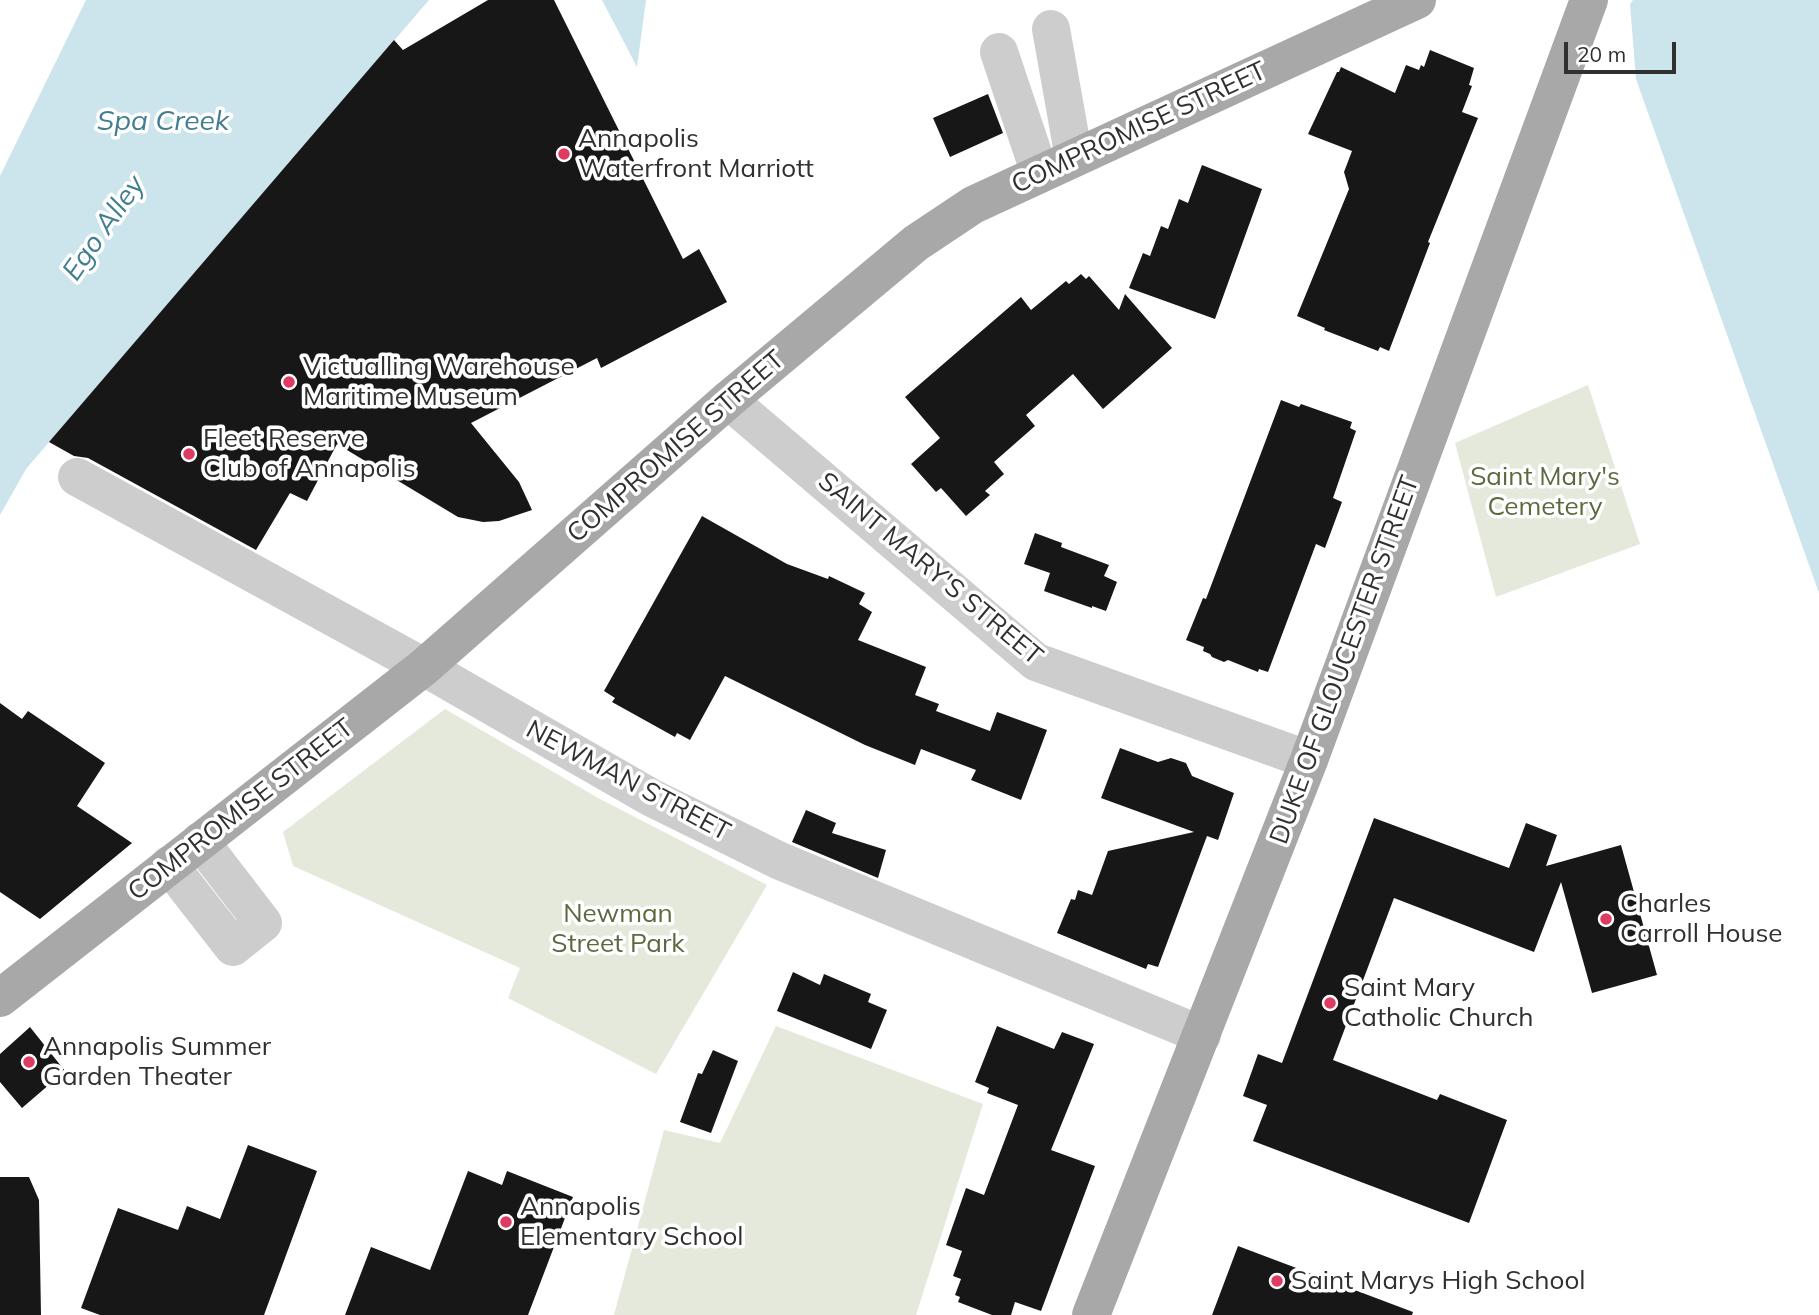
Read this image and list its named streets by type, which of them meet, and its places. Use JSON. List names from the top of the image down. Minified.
{"streets":{"main road":["COMPROMISE STREET","DUKE OF GLOUCESTER STREET"],"street":["SAINT MARY'S STREET","NEWMAN STREET"]},"crossings":[["COMPROMISE STREET","SAINT MARY'S STREET"],["COMPROMISE STREET","NEWMAN STREET"],["SAINT MARY'S STREET","DUKE OF GLOUCESTER STREET"],["DUKE OF GLOUCESTER STREET","NEWMAN STREET"]],"water":["Spa Creek","Ego Alley"],"parks":["Saint Mary's Cemetery","Newman Street Park"],"places":["Annapolis Waterfront Marriott","Victualling Warehouse Maritime Museum","Fleet Reserve Club of Annapolis","Charles Carroll House","Saint Mary Catholic Church","Annapolis Summer Garden Theater","Annapolis Elementary School","Saint Marys High School"],"scale_bar":"20 m"}
